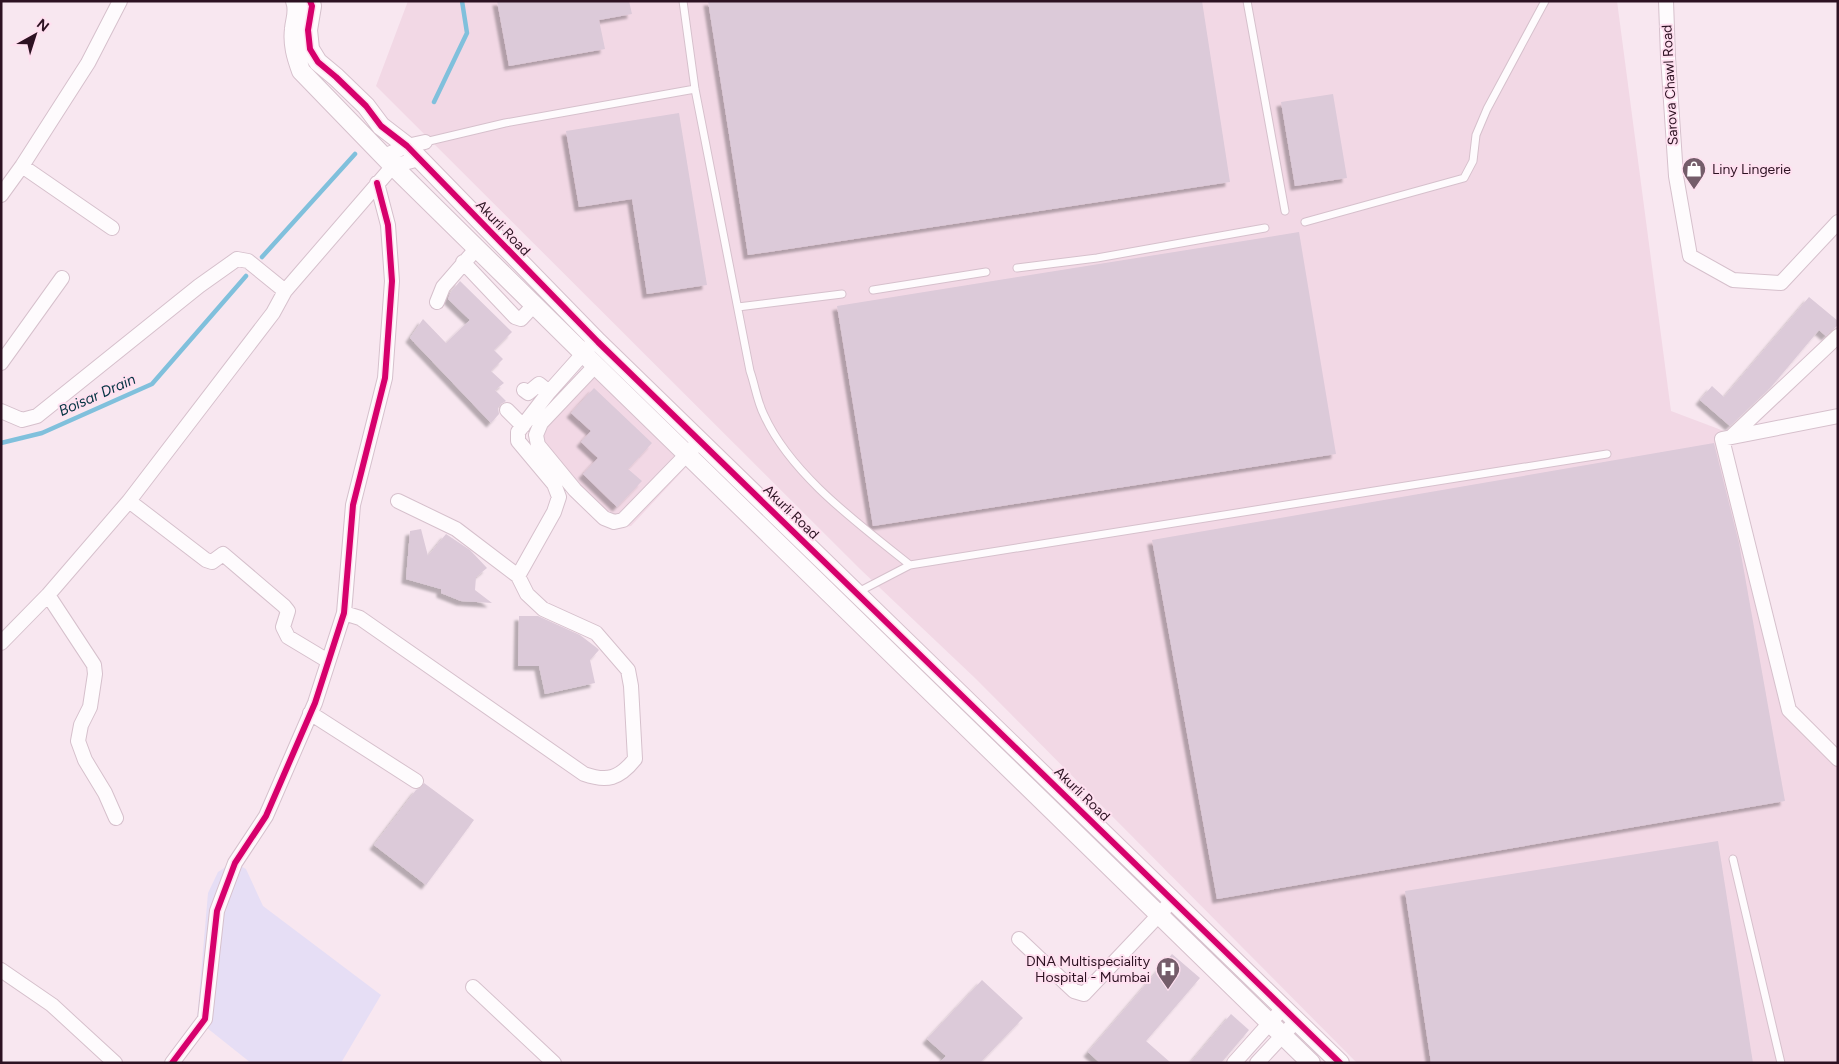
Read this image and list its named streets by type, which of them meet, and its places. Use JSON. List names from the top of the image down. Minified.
{"streets":{"street":["Sarova Chawl Road","Akurli Road"]},"water":["Boisar Drain"],"places":{"shop":["Liny Lingerie"],"hospital":["DNA Multispeciality Hospital - Mumbai"]},"north":"top right"}
